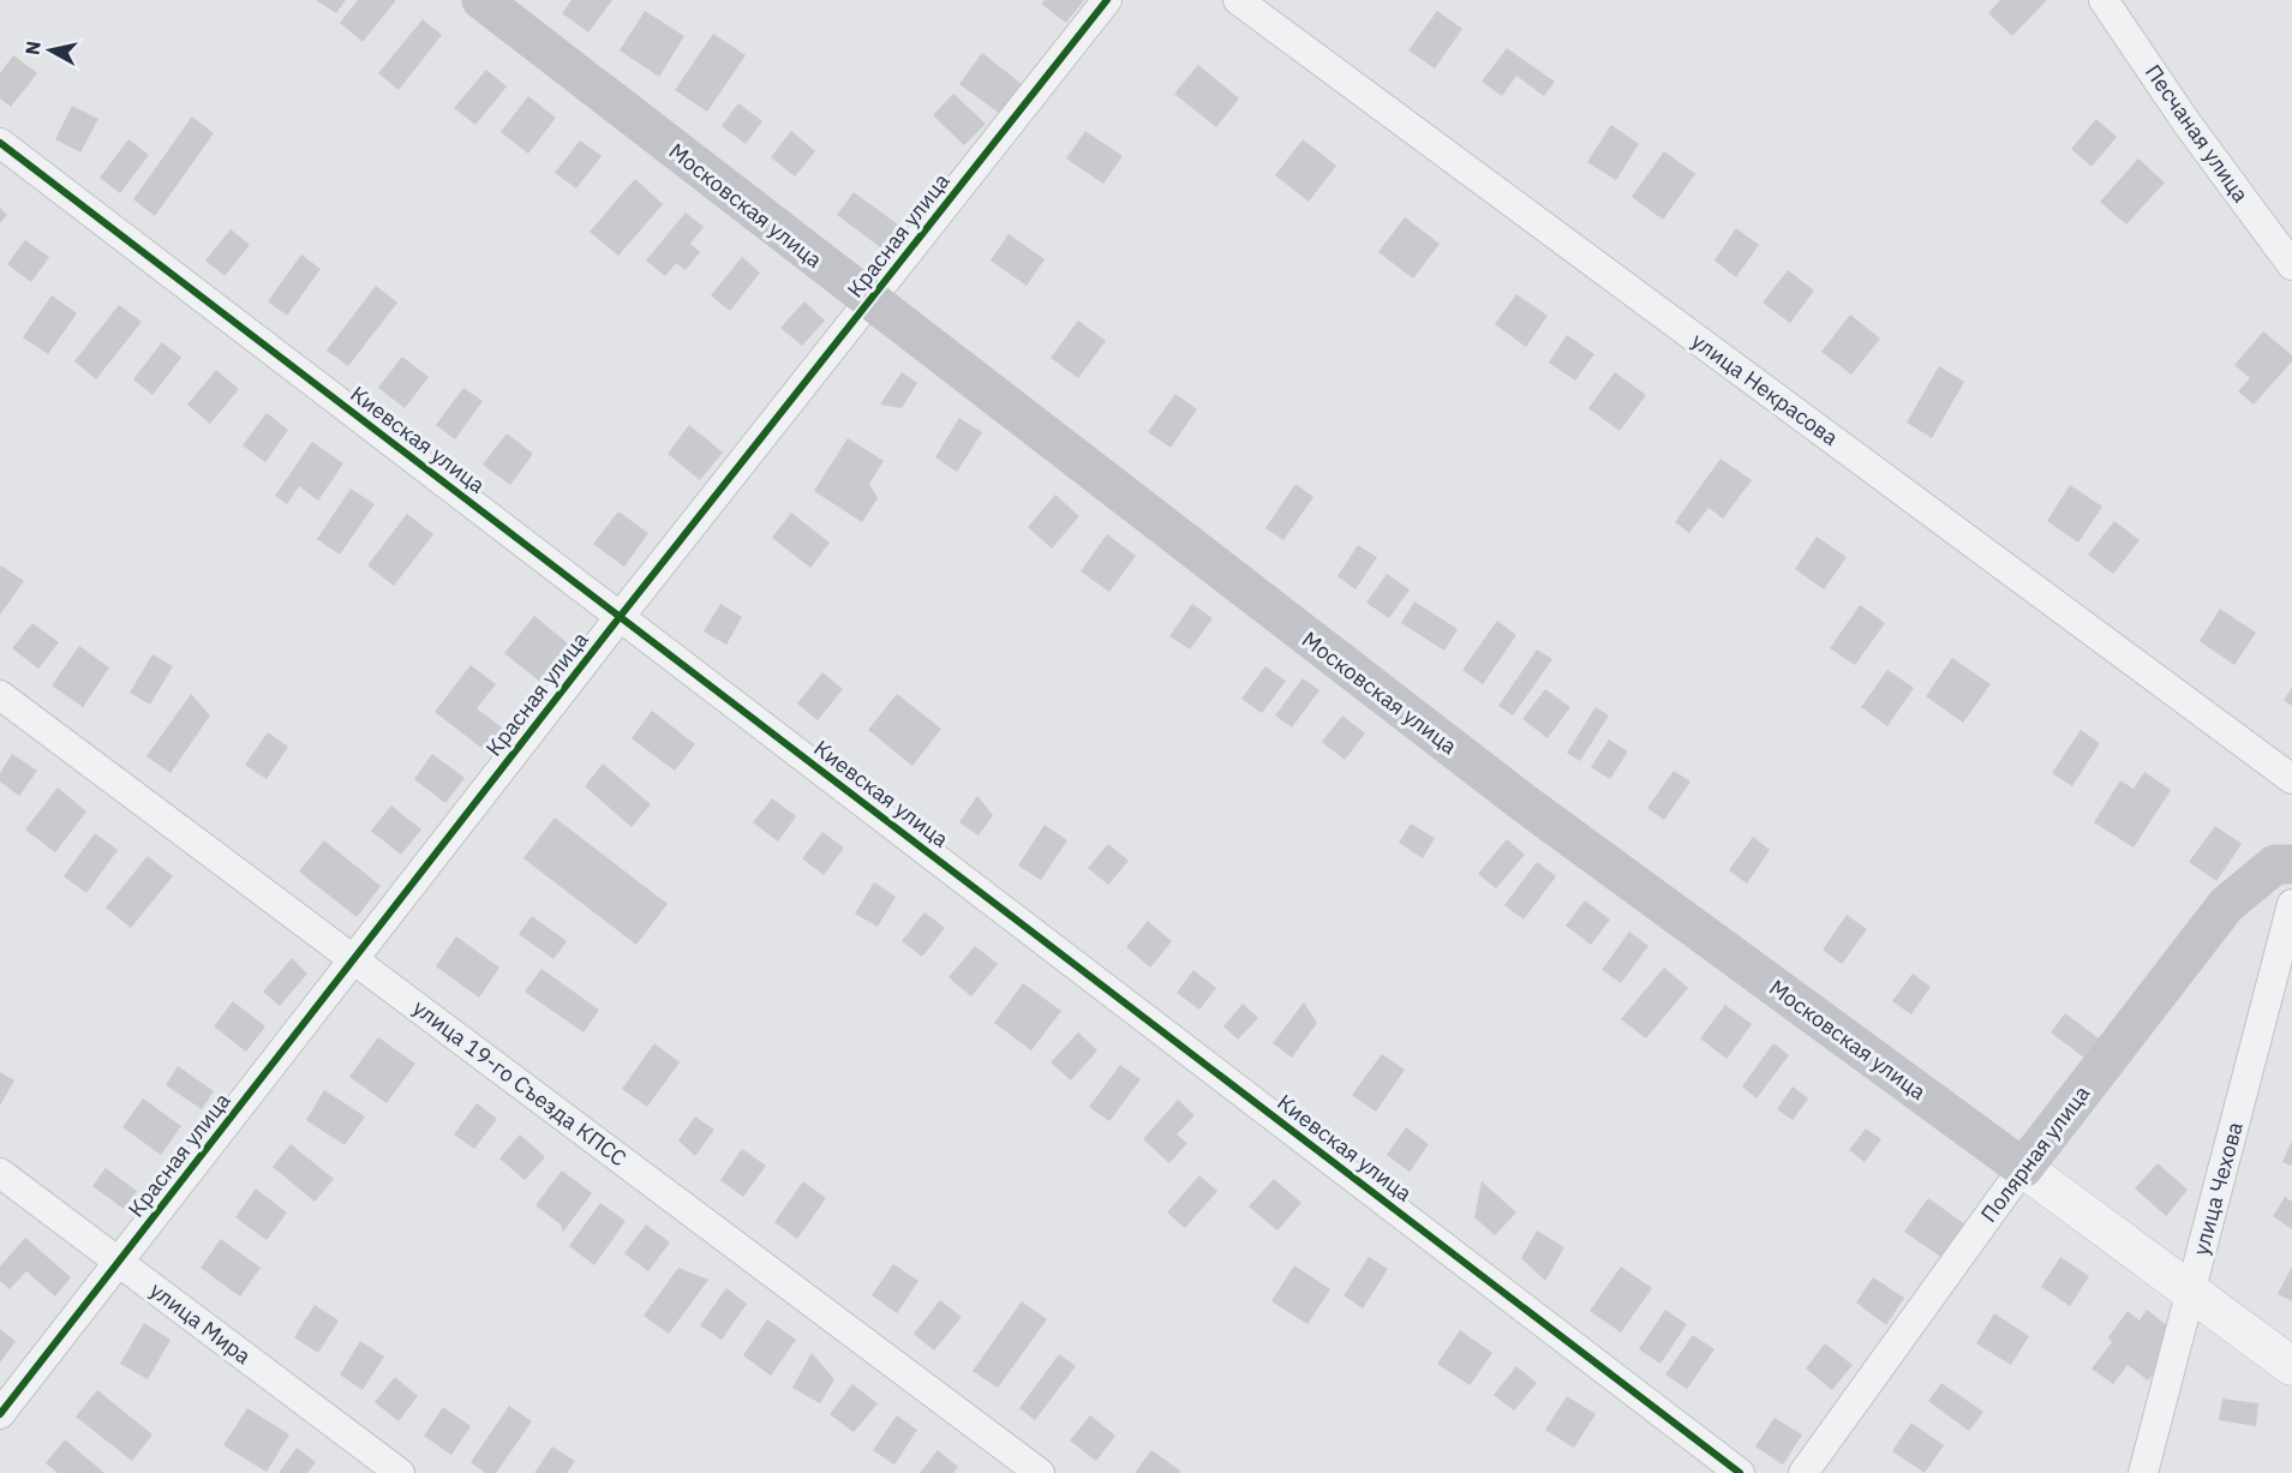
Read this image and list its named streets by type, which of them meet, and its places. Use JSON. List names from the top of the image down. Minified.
{"streets":{"main road":["Московская улица","Полярная улица"],"street":["Песчаная улица","Красная улица","улица Некрасова","Киевская улица","улица 19-го Съезда КПСС","улица Чехова","улица Мира"]},"crossings":[["Московская улица","Красная улица"],["Московская улица","Полярная улица"],["Московская улица","улица Чехова"],["Красная улица","Киевская улица"],["Красная улица","улица 19-го Съезда КПСС"],["Красная улица","улица Мира"]],"north":"left"}
